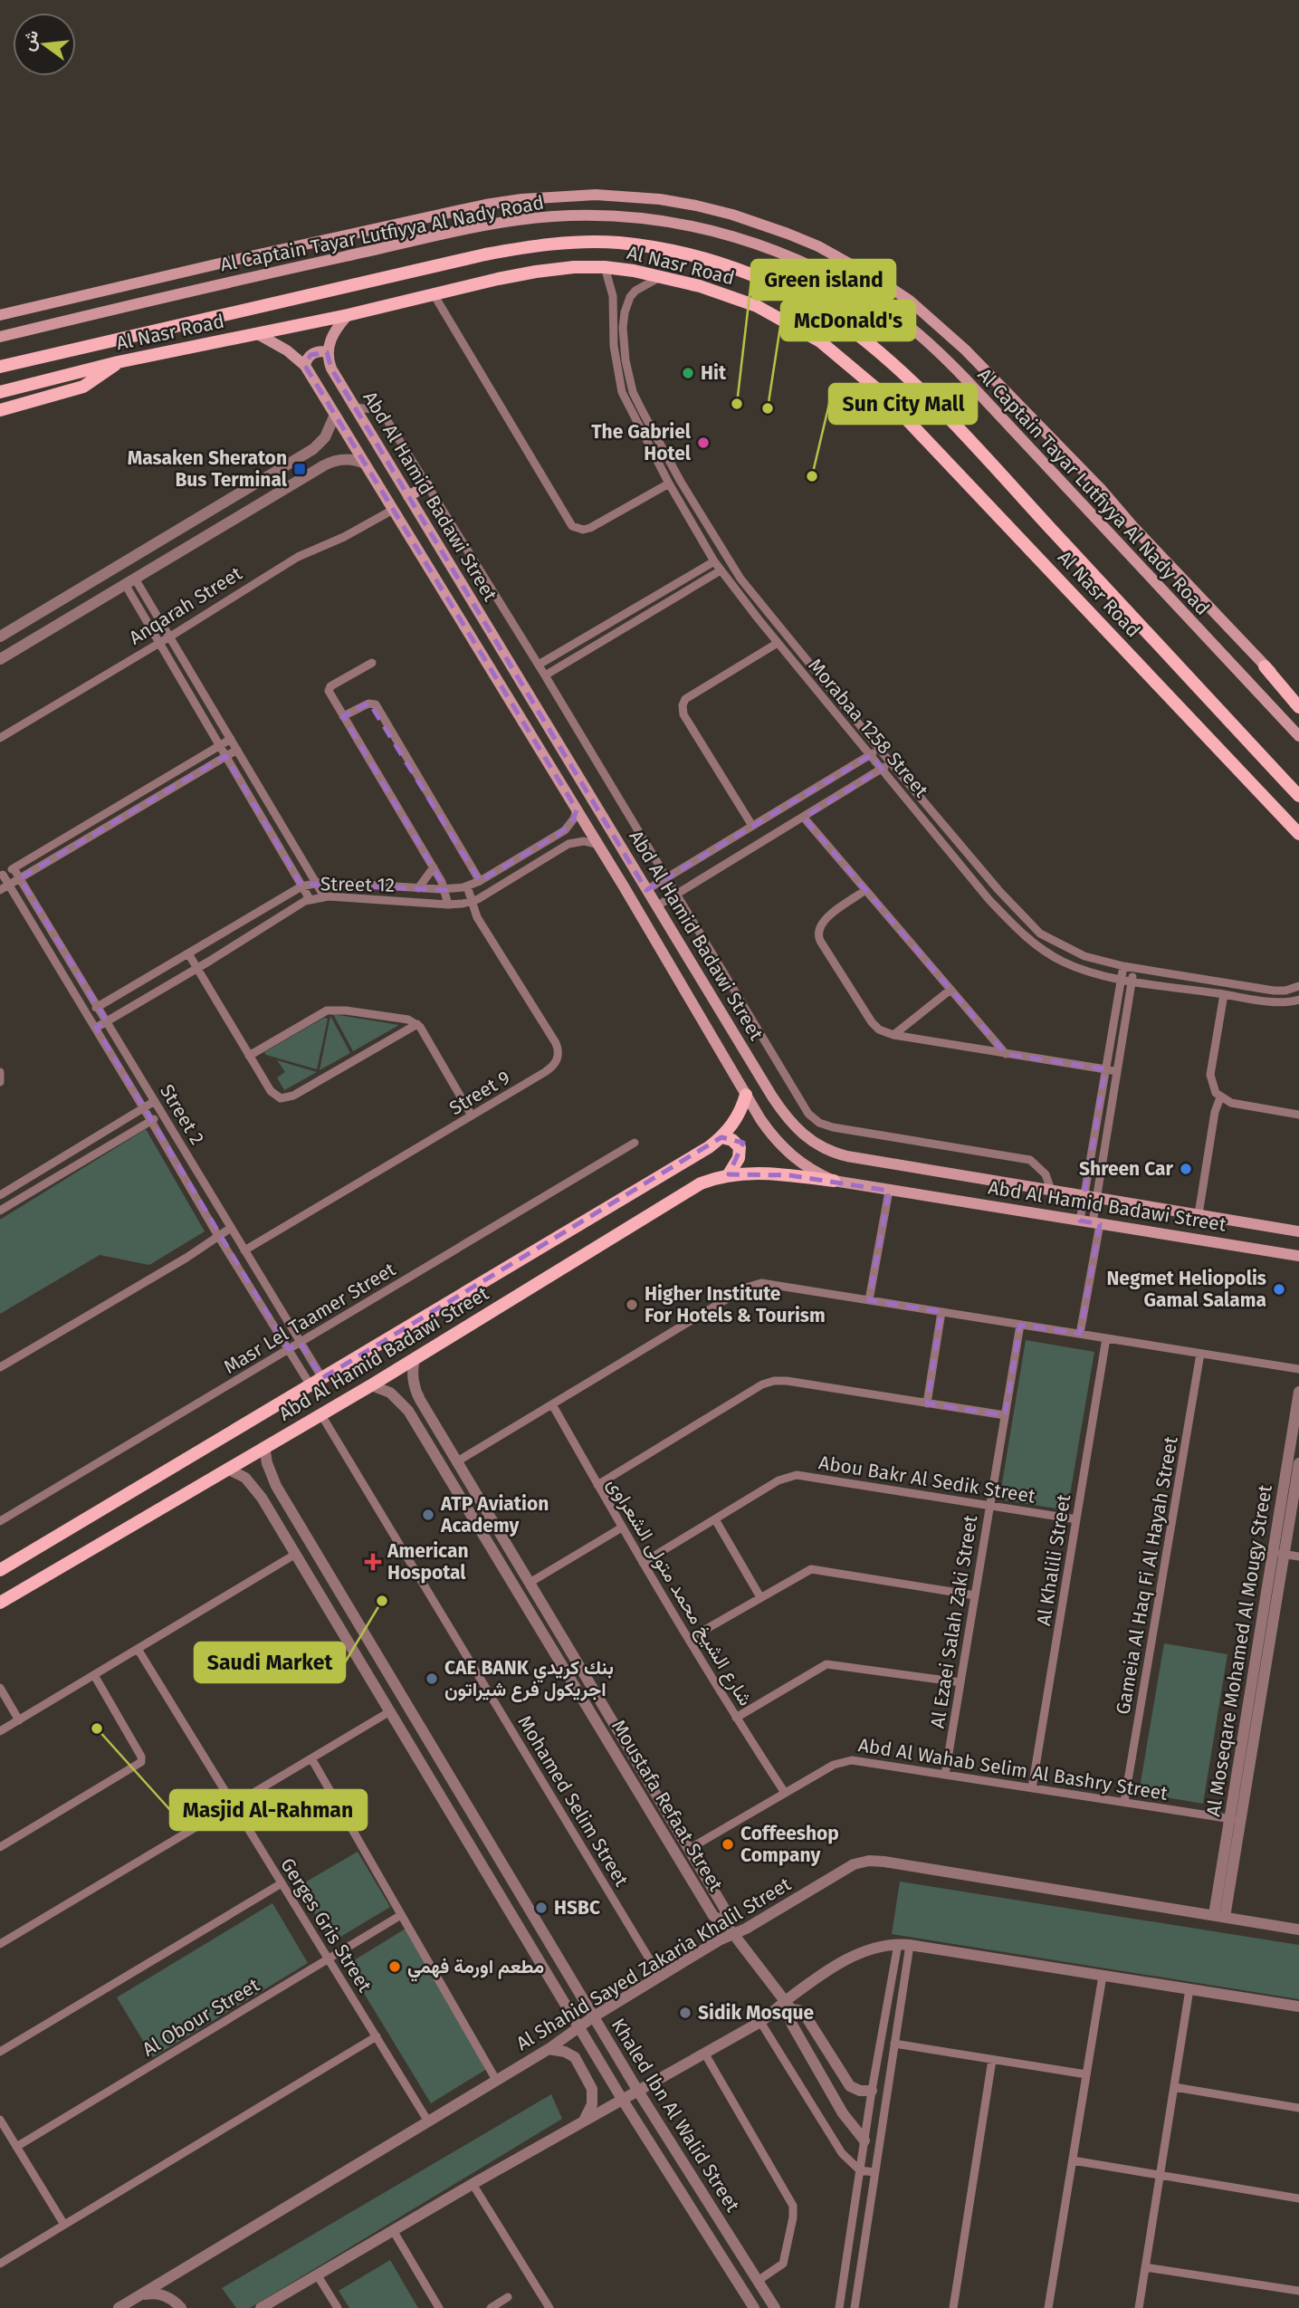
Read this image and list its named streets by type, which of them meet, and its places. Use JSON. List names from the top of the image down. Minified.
{"streets":{"main road":["Al Captain Tayar Lutfiyya Al Nady Road","Al Nasr Road","Abd Al Hamid Badawi Street"],"street":["Anqarah Street","Morabaa 1258 Street","Street 12","Street 9","Street 2","Masr Lel Taamer Street","Abou Bakr Al Sedik Street","Al Khalili Street","Gameia Al Haq Fi Al Hayah Street","شارع الشيخ محمد متولى الشعراوى","Al Ezaei Salah Zaki Street","Al Moseqare Mohamed Al Mougy Street","Abd Al Wahab Selim Al Bashry Street","Mohamed Selim Street","Moustafa Refaat Street","Gerges Gris Street","Al Shahid Sayed Zakaria Khalil Street","Al Obour Street","Khaled Ibn Al Walid Street"]},"crossings":[["Al Nasr Road","Abd Al Hamid Badawi Street"],["Al Nasr Road","Morabaa 1258 Street"],["Abd Al Hamid Badawi Street","Anqarah Street"],["Abd Al Hamid Badawi Street","Street 12"],["Abd Al Hamid Badawi Street","Street 2"],["Abd Al Hamid Badawi Street","Mohamed Selim Street"],["Abd Al Hamid Badawi Street","Moustafa Refaat Street"],["Abd Al Hamid Badawi Street","Khaled Ibn Al Walid Street"],["Street 12","Street 9"],["Street 12","Street 2"],["Street 9","Street 2"],["Street 2","Masr Lel Taamer Street"],["Abou Bakr Al Sedik Street","Al Khalili Street"],["Abou Bakr Al Sedik Street","شارع الشيخ محمد متولى الشعراوى"],["Abou Bakr Al Sedik Street","Al Ezaei Salah Zaki Street"],["Al Khalili Street","Abd Al Wahab Selim Al Bashry Street"],["Gameia Al Haq Fi Al Hayah Street","Abd Al Wahab Selim Al Bashry Street"],["شارع الشيخ محمد متولى الشعراوى","Abd Al Wahab Selim Al Bashry Street"],["Al Ezaei Salah Zaki Street","Abd Al Wahab Selim Al Bashry Street"],["Al Moseqare Mohamed Al Mougy Street","Abd Al Wahab Selim Al Bashry Street"],["Al Moseqare Mohamed Al Mougy Street","Al Shahid Sayed Zakaria Khalil Street"],["Abd Al Wahab Selim Al Bashry Street","Moustafa Refaat Street"],["Mohamed Selim Street","Al Shahid Sayed Zakaria Khalil Street"],["Gerges Gris Street","Al Shahid Sayed Zakaria Khalil Street"],["Gerges Gris Street","Al Obour Street"],["Al Shahid Sayed Zakaria Khalil Street","Khaled Ibn Al Walid Street"]],"places":{"other":["Hit","Green island","McDonald's","The Gabriel Hotel","Sun City Mall","Shreen Car","Negmet Heliopolis Gamal Salama","Higher Institute For Hotels & Tourism","ATP Aviation Academy","Saudi Market","CAE BANK بنك كريدي اجريكول فرع شيراتون","Masjid Al-Rahman","Coffeeshop Company","HSBC","مطعم اورمة فهمي","Sidik Mosque"],"transit":["Masaken Sheraton Bus Terminal"],"health":["American Hospotal"]},"north":"left"}
